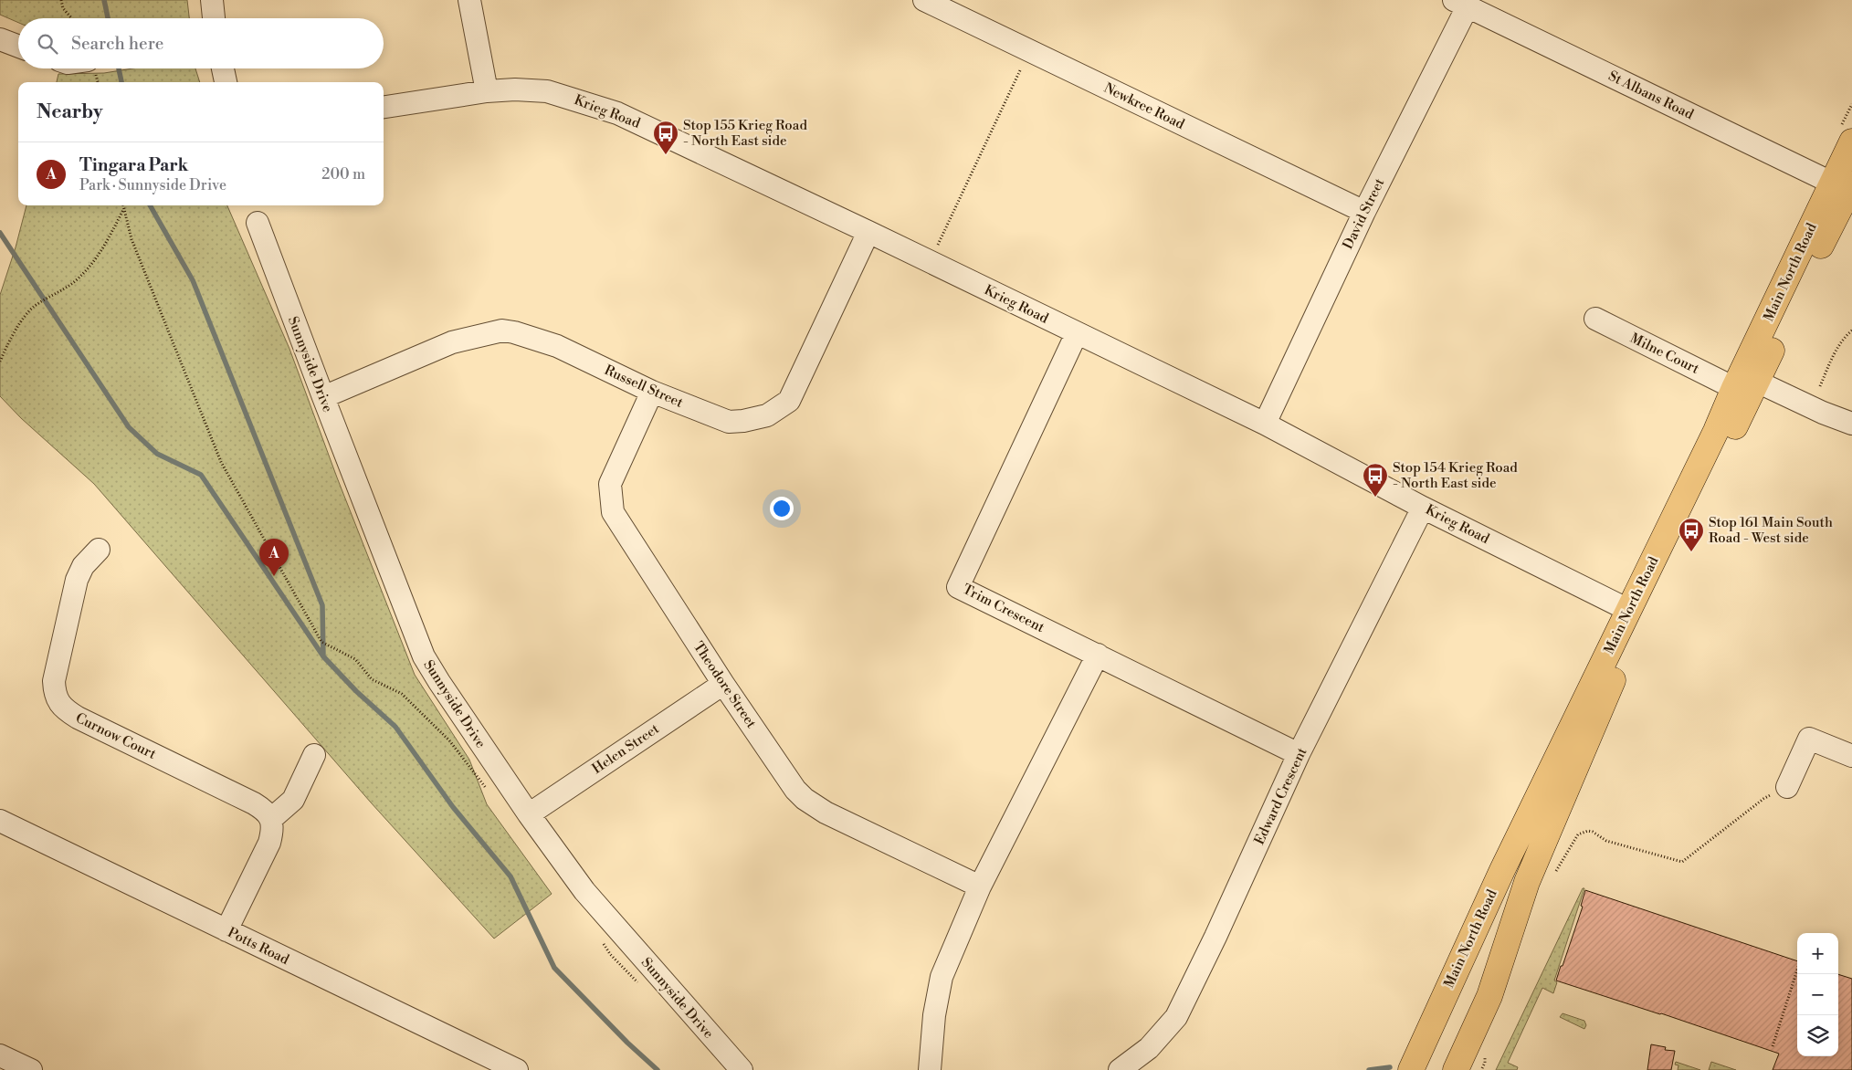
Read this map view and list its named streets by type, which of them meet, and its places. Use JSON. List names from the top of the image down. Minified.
{"streets":{"main road":["Main North Road"],"street":["St Albans Road","Newkree Road","Krieg Road","David Street","Milne Court","Sunnyside Drive","Russell Street","Trim Crescent","Theodore Street","Curnow Court","Helen Street","Edward Crescent","Potts Road"]},"crossings":[["St Albans Road","David Street"],["St Albans Road","Main North Road"],["Newkree Road","David Street"],["Krieg Road","David Street"],["Krieg Road","Main North Road"],["Krieg Road","Russell Street"],["Krieg Road","Trim Crescent"],["Krieg Road","Edward Crescent"],["Main North Road","Milne Court"],["Sunnyside Drive","Russell Street"],["Sunnyside Drive","Helen Street"],["Russell Street","Theodore Street"],["Trim Crescent","Edward Crescent"],["Theodore Street","Helen Street"]],"places":{"bus stop":["Stop 155 Krieg Road - North East side","Stop 154 Krieg Road - North East side","Stop 161 Main South Road - West side"]},"page":{"search":"Search here","heading":"Nearby","list":[{"mark":"A","name":"Tingara Park","note":"Park · Sunnyside Drive","value":"200 m"}],"pins":"A","map_buttons":["+","−"]}}
